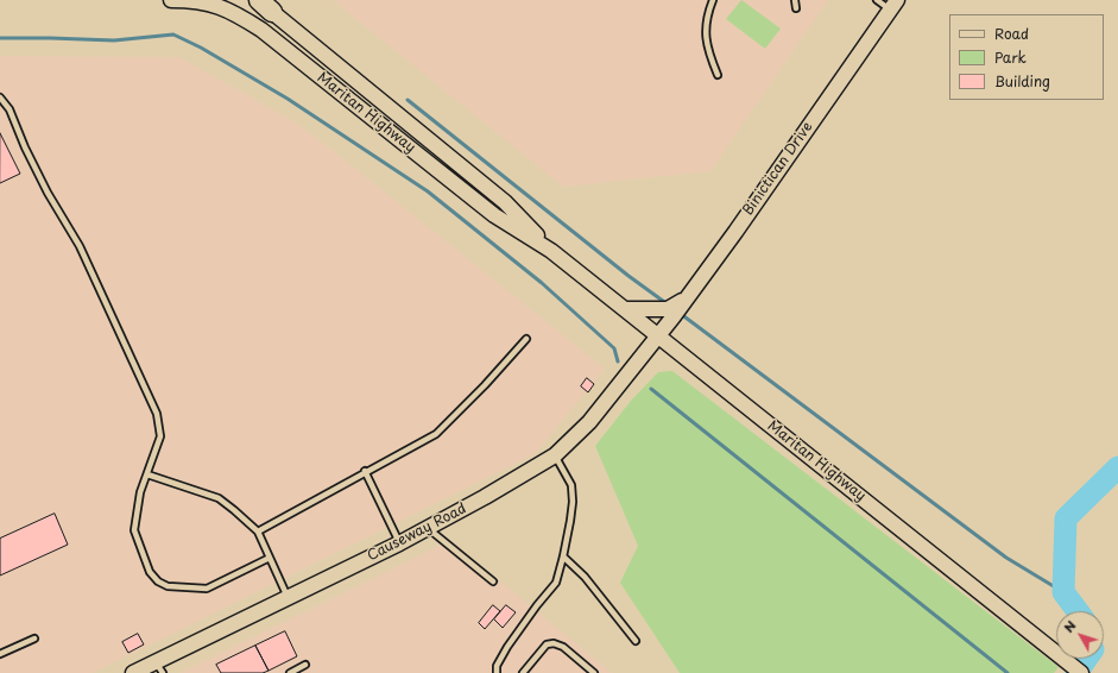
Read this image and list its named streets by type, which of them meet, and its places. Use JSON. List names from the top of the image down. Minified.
{"streets":{"main road":["Maritan Highway","Binictican Drive","Causeway Road"]},"crossings":[["Maritan Highway","Binictican Drive"],["Maritan Highway","Causeway Road"],["Binictican Drive","Causeway Road"]],"legend":["Road","Park","Building"],"north":"top left"}
